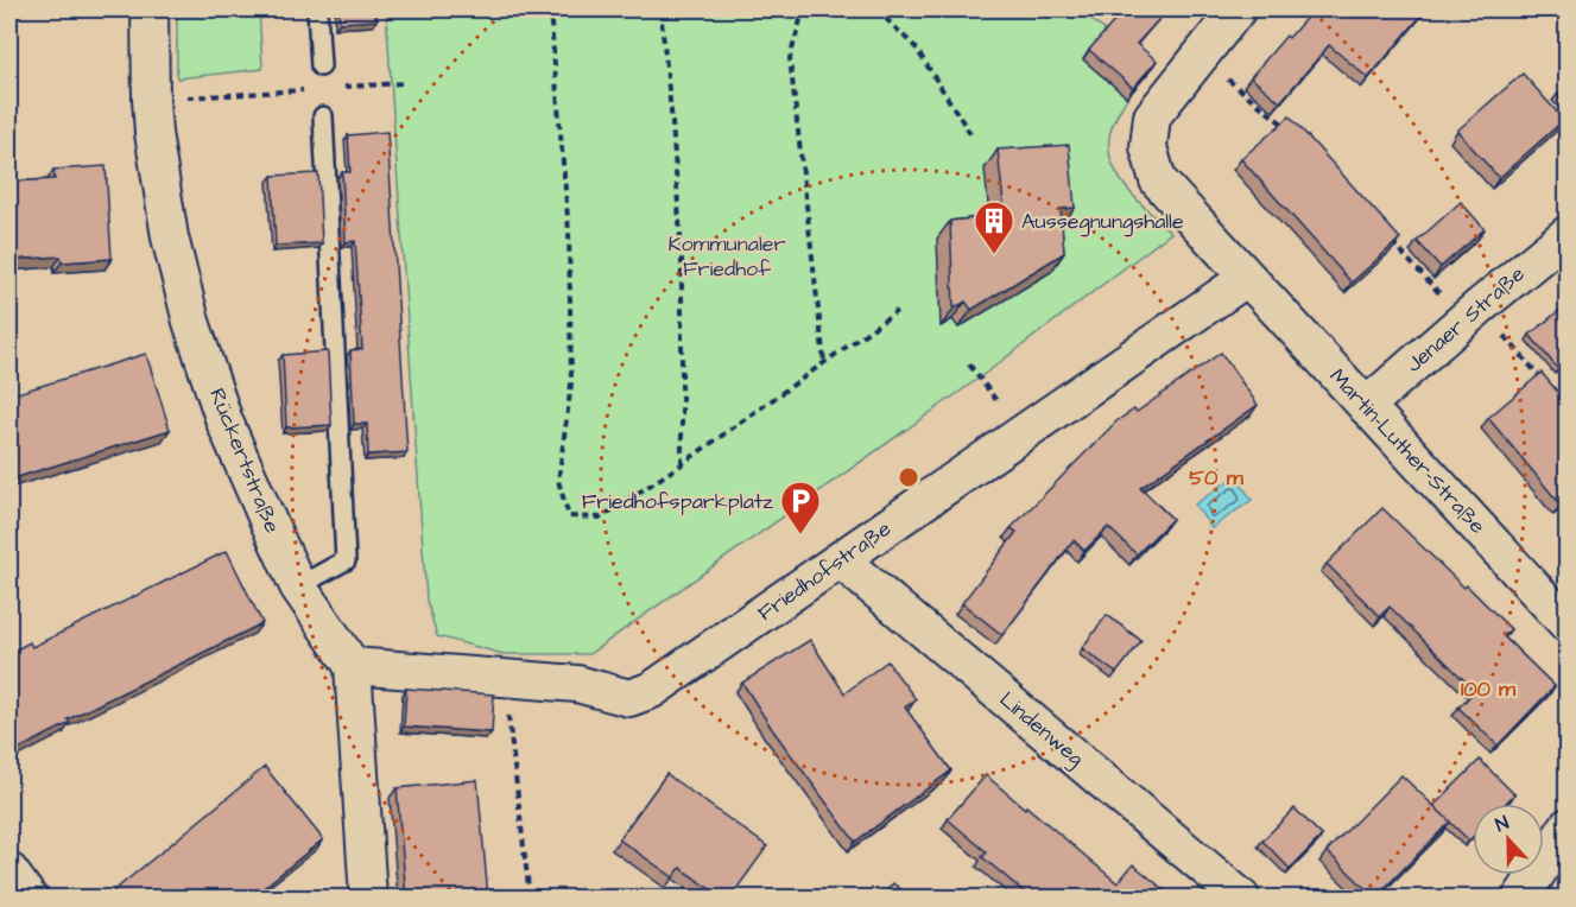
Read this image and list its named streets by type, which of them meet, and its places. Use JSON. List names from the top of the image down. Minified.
{"streets":{"street":["Jenaer Straße","Martin-Luther-Straße","Rückertstraße","Friedhofstraße","Lindenweg"]},"crossings":[["Jenaer Straße","Martin-Luther-Straße"],["Martin-Luther-Straße","Friedhofstraße"],["Rückertstraße","Friedhofstraße"],["Friedhofstraße","Lindenweg"]],"parks":["Kommunaler Friedhof"],"places":{"building":["Aussegnungshalle"],"parking":["Friedhofsparkplatz"]},"north":"top","rings":["50 m","100 m"]}
